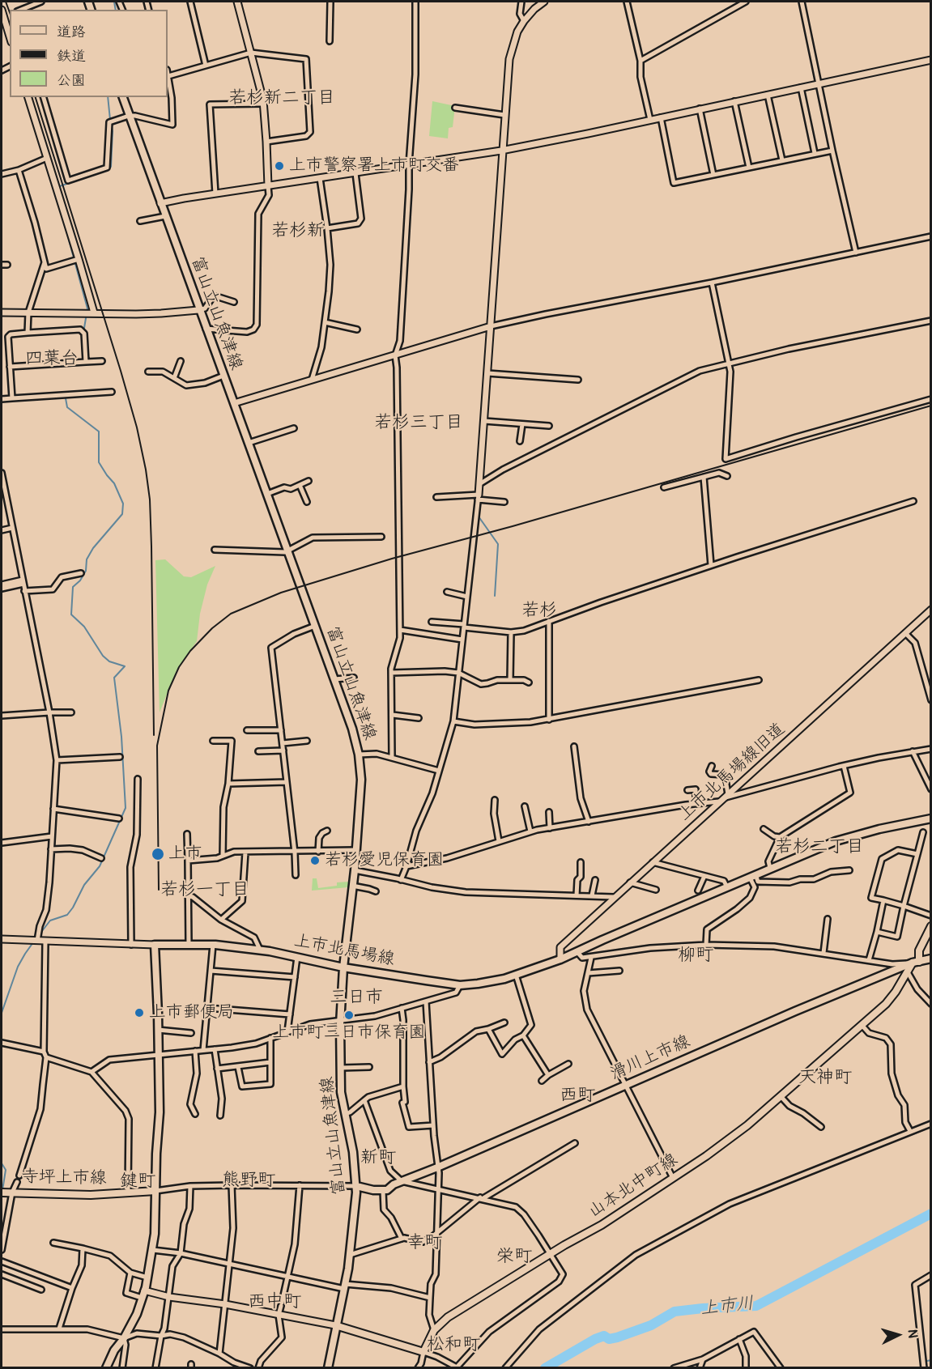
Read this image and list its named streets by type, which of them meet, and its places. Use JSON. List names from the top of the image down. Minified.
{"streets":{"main road":["富山立山魚津線","上市北馬場線","滑川上市線","寺坪上市線","山本北中町線"],"street":["上市北馬場線旧道"]},"crossings":[["富山立山魚津線","上市北馬場線"],["上市北馬場線旧道","上市北馬場線"],["滑川上市線","山本北中町線"]],"districts":["若杉新二丁目","若杉新","四葉台","若杉三丁目","若杉","若杉二丁目","若杉一丁目","柳町","三日市","天神町","西町","新町","熊野町","鍵町","幸町","栄町","西中町","松和町"],"water":["上市川"],"places":["上市警察署上市町交番","上市","若杉愛児保育園","上市郵便局","上市町三日市保育園"],"legend":["道路","鉄道","公園"],"north":"right"}
